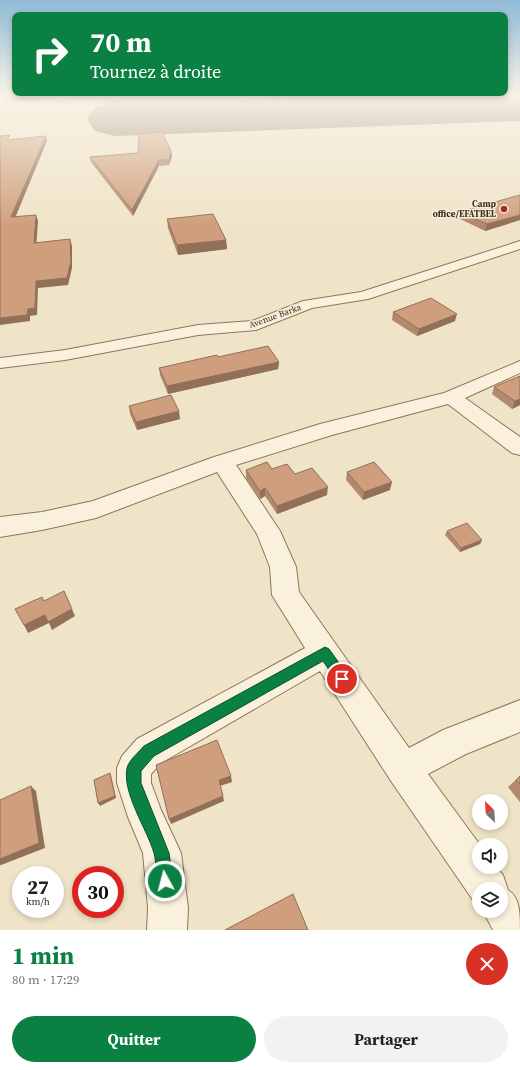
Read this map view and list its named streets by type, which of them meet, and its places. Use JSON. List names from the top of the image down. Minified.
{"streets":{"street":["Avenue Barka"]},"places":["Camp office/EFATBEL"],"north":"top left","page":{"turn":["70 m","Tournez à droite"],"speed":"27 km/h","limit":"30","heading":["1 min","80 m · 17:29"],"buttons":["Quitter","Partager"]}}
